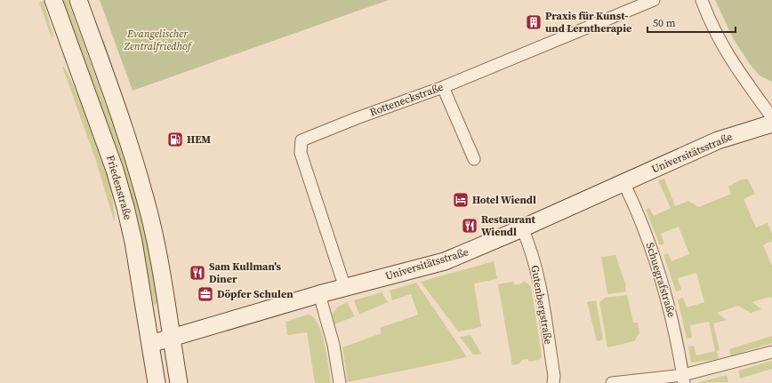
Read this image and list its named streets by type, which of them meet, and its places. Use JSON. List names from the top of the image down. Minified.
{"streets":{"main road":["Universitätsstraße","Friedenstraße"],"street":["Rotteneckstraße","Schuegrafstraße","Gutenbergstraße"]},"crossings":[["Rotteneckstraße","Universitätsstraße"],["Universitätsstraße","Friedenstraße"],["Universitätsstraße","Schuegrafstraße"],["Universitätsstraße","Gutenbergstraße"]],"parks":["Evangelischer Zentralfriedhof"],"places":{"building":["Praxis für Kunst- und Lerntherapie"],"fuel station":["HEM"],"hotel":["Hotel Wiendl"],"restaurant":["Restaurant Wiendl","Sam Kullman's Diner"],"office":["Döpfer Schulen"]},"scale_bar":"50 m"}
